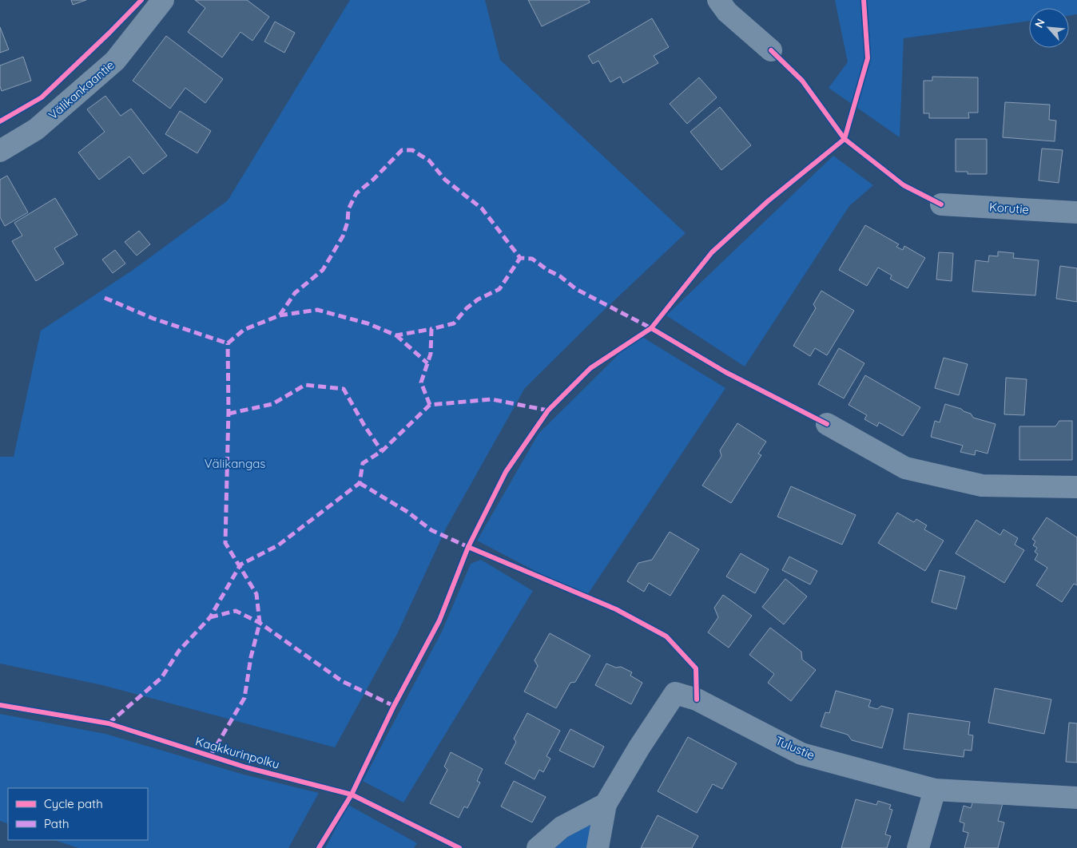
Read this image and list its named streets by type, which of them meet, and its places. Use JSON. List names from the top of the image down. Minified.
{"streets":{"street":["Välikankaantie","Korutie","Tulustie"],"cycle path":["Kaakkurinpolku"]},"parks":["Välikangas"],"legend":["Cycle path","Path"],"north":"top left"}
